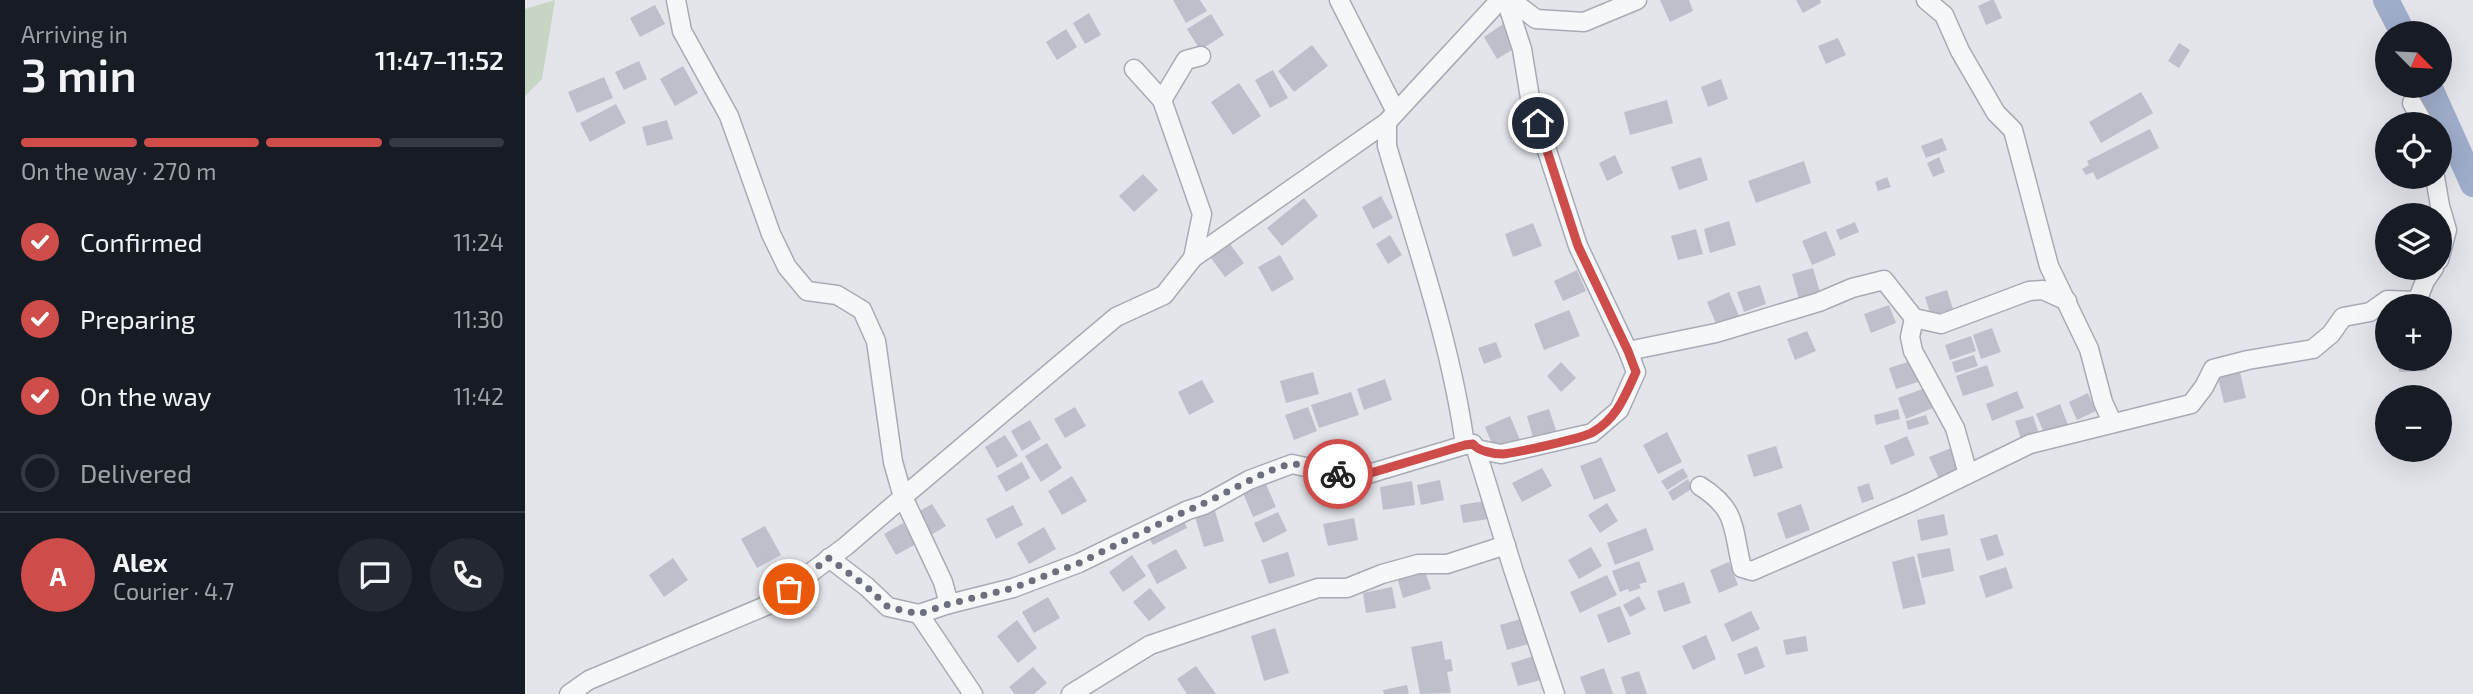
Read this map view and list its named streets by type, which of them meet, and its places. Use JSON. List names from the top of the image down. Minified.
{"north":"bottom right","page":{"heading":["3 min","Arriving in","11:47–11:52"],"panel":["Alex","Courier · 4.7"],"map_buttons":["+","−"],"bar":"On the way · 270 m","list":[["Confirmed","11:24"],["Preparing","11:30"],["On the way","11:42"],"Delivered"],"round":"A"}}
